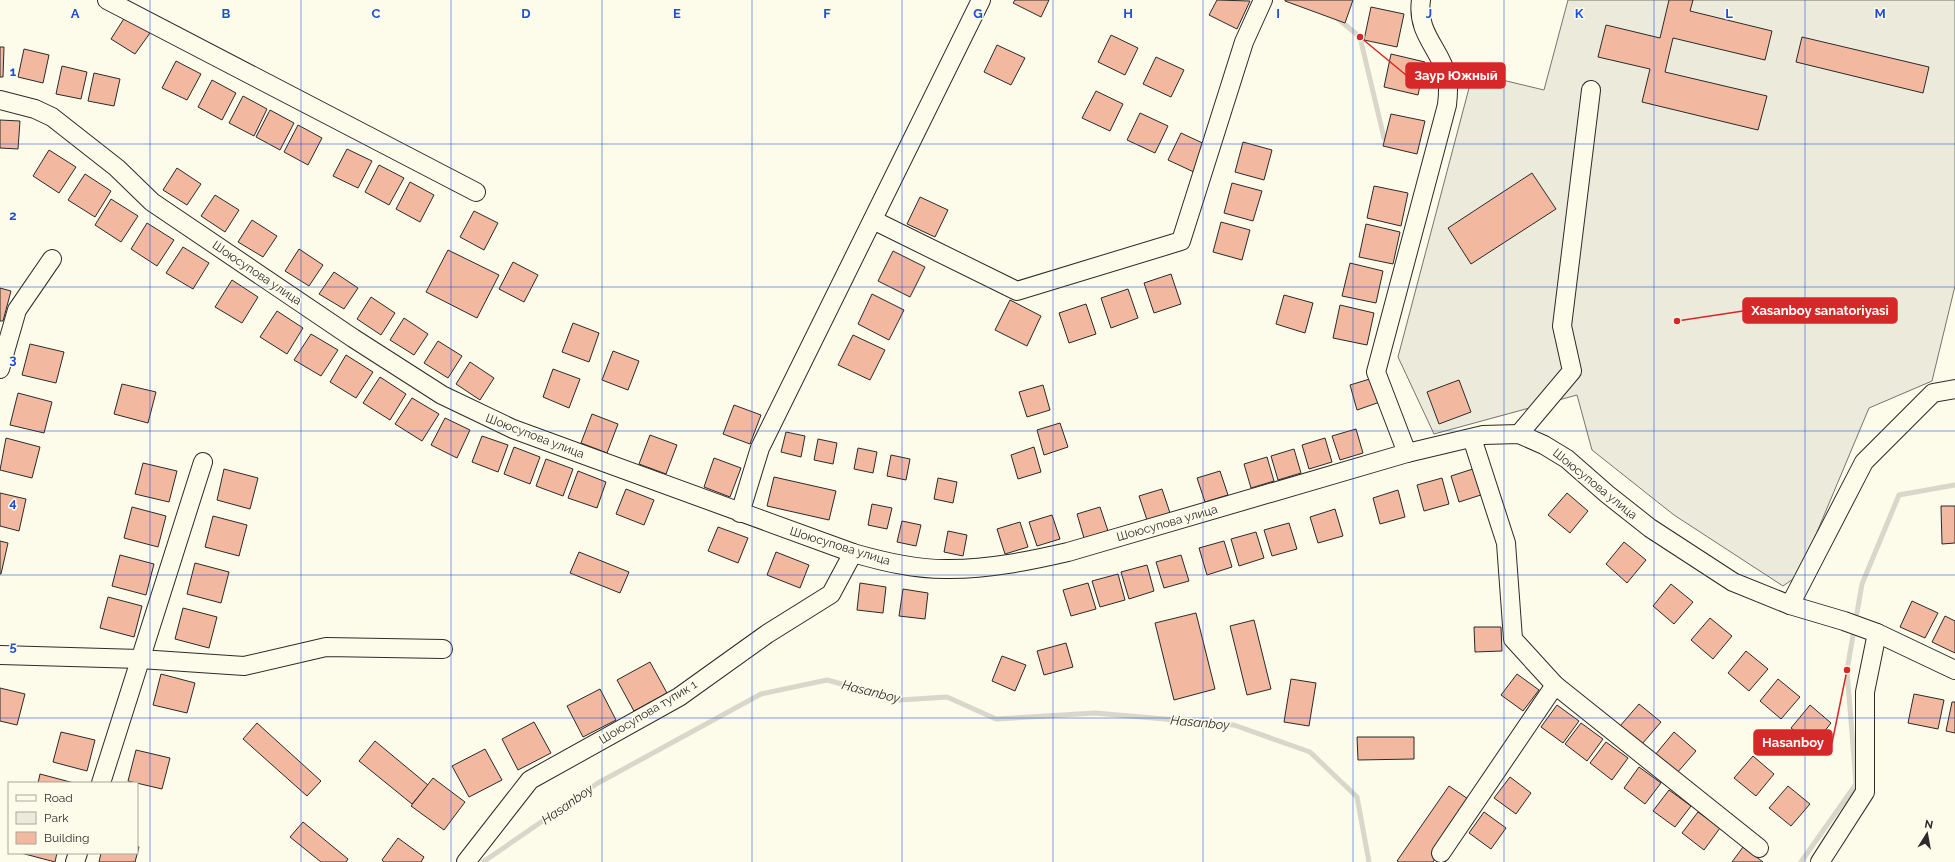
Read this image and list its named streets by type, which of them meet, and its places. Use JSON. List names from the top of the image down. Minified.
{"streets":{"street":["Шоюсупова улица","Шоюсупова тупик 1"]},"crossings":[["Шоюсупова улица","Шоюсупова тупик 1"]],"water":["Hasanboy"],"places":["Заур Южный","Xasanboy sanatoriyasi","Hasanboy"],"legend":["Road","Park","Building"],"north":"top","grid":{"columns":["A","B","C","D","E","F","G","H","I","J","K","L","M"],"rows":["1","2","3","4","5"]}}
